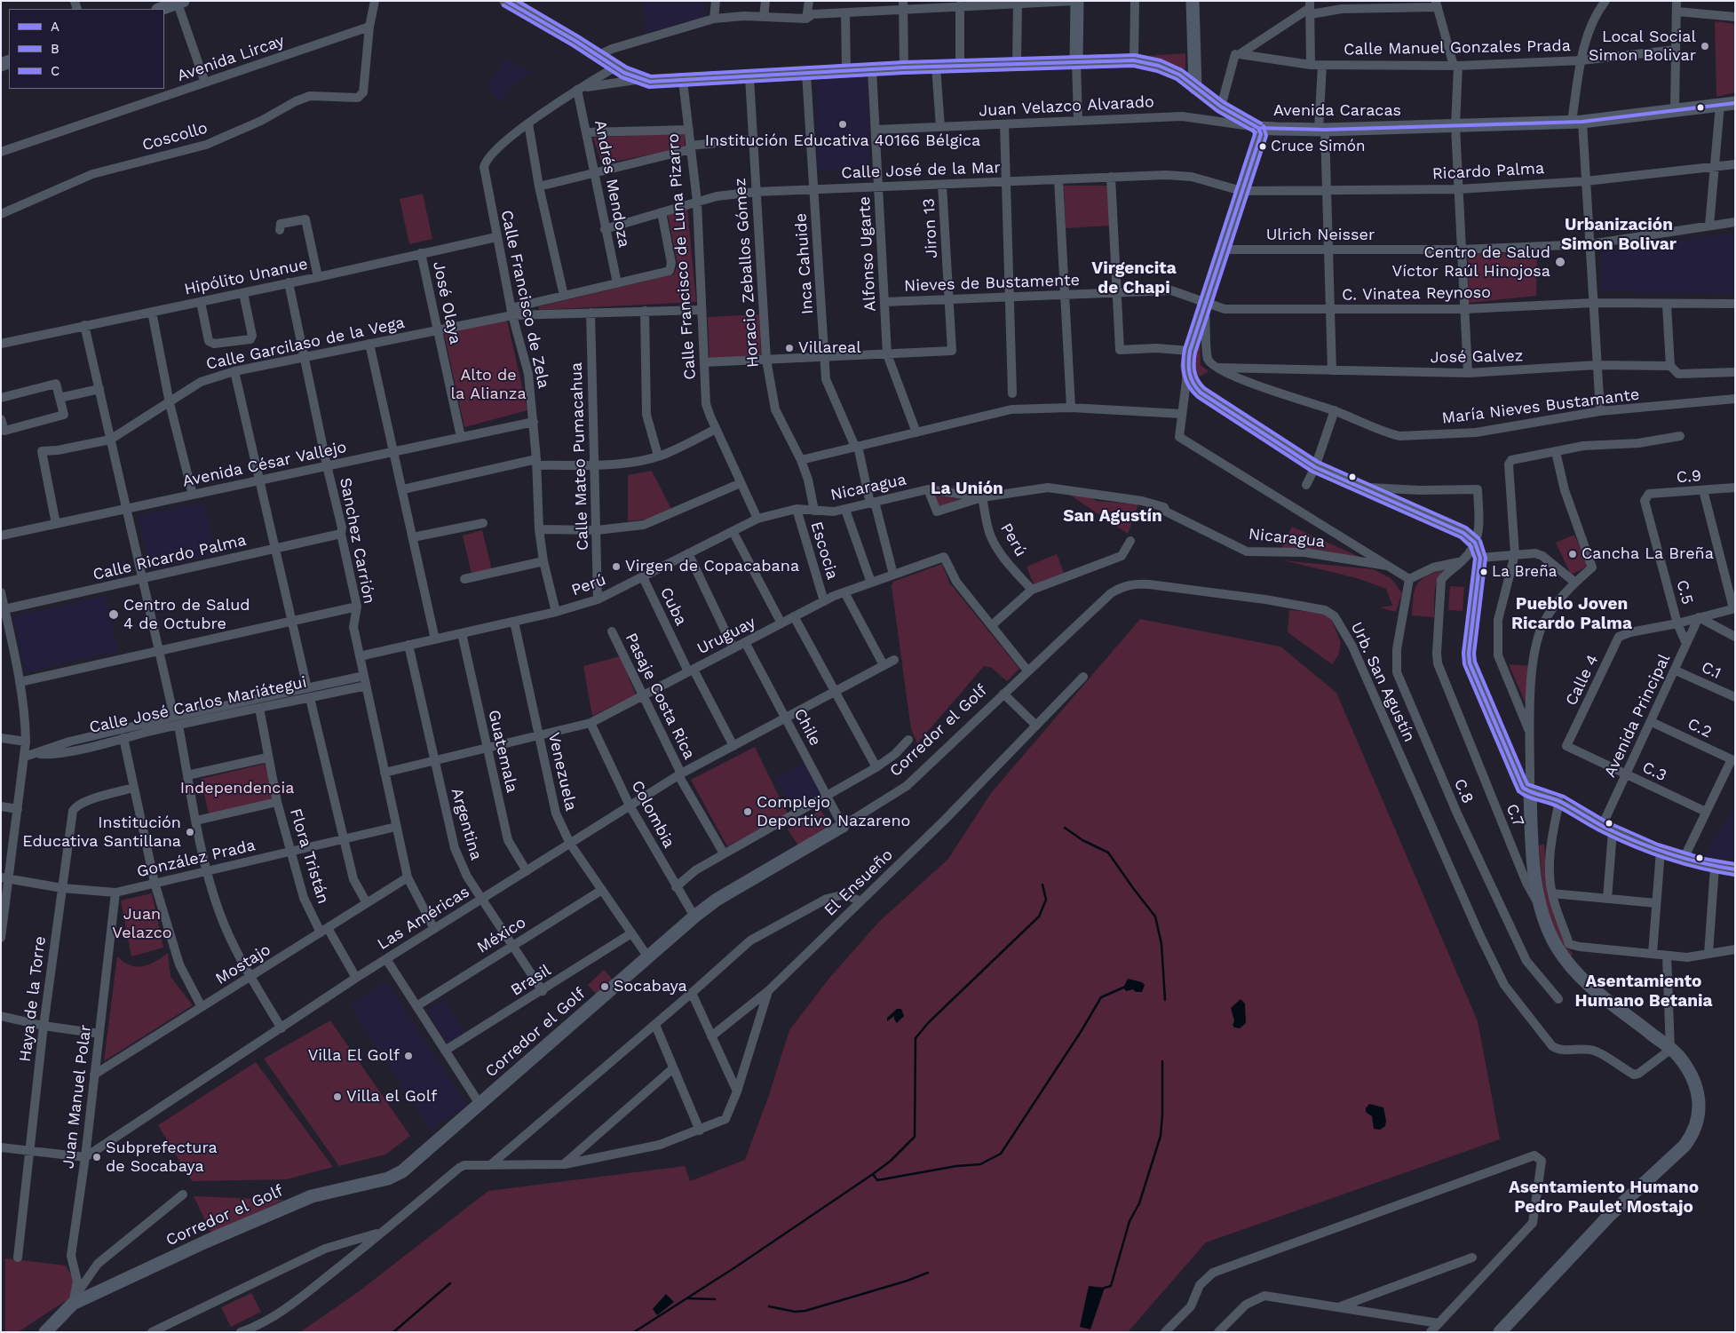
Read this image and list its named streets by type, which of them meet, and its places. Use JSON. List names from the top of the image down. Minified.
{"streets":{"street":["Calle Manuel Gonzales Prada","Avenida Lircay","Juan Velazco Alvarado","Avenida Caracas","Coscollo","Calle José de la Mar","Ricardo Palma","Andrés Mendoza","Jiron 13","Ulrich Neisser","Alfonso Ugarte","Calle Francisco de Luna Pizarro","Inca Cahuide","Horacio Zeballos Gómez","Hipólito Unanue","Nieves de Bustamente","C. Vinatea Reynoso","Calle Francisco de Zela","José Olaya","Calle Garcilaso de la Vega","José Galvez","María Nieves Bustamante","Calle Mateo Pumacahua","Avenida César Vallejo","C.9","Nicaragua","Perú","Sanchez Carrión","Escocia","Calle Ricardo Palma","C.5","Cuba","Uruguay","C.1","Calle 4","Urb. San Agustín","Pasaje Costa Rica","Calle José Carlos Mariátegui","Avenida Principal","Chile","C.2","Corredor el Golf","Guatemala","Venezuela","C.3","C.8","Colombia","C.7","Argentina","Flora Tristán","González Prada","El Ensueño","Las Américas","México","Mostajo","Brasil","Haya de la Torre","Juan Manuel Polar"]},"crossings":[["Avenida Lircay","Coscollo"],["Juan Velazco Alvarado","Avenida Caracas"],["Juan Velazco Alvarado","Alfonso Ugarte"],["Avenida Caracas","Alfonso Ugarte"],["Avenida Caracas","Calle Francisco de Luna Pizarro"],["Avenida Caracas","Inca Cahuide"],["Avenida Caracas","Horacio Zeballos Gómez"],["Avenida Caracas","Calle Francisco de Zela"],["Calle José de la Mar","Ricardo Palma"],["Calle José de la Mar","Andrés Mendoza"],["Calle José de la Mar","Jiron 13"],["Calle José de la Mar","Alfonso Ugarte"],["Calle José de la Mar","Calle Francisco de Luna Pizarro"],["Calle José de la Mar","Inca Cahuide"],["Calle José de la Mar","Horacio Zeballos Gómez"],["Andrés Mendoza","Calle Francisco de Zela"],["Jiron 13","Alfonso Ugarte"],["Jiron 13","Nieves de Bustamente"],["Alfonso Ugarte","Nieves de Bustamente"],["Calle Francisco de Luna Pizarro","Perú"],["Inca Cahuide","Nicaragua"],["Inca Cahuide","Uruguay"],["Horacio Zeballos Gómez","Nicaragua"],["Horacio Zeballos Gómez","Perú"],["Hipólito Unanue","Calle Francisco de Zela"],["Hipólito Unanue","José Olaya"],["Hipólito Unanue","Sanchez Carrión"],["Nieves de Bustamente","C. Vinatea Reynoso"],["Calle Francisco de Zela","Calle Garcilaso de la Vega"],["Calle Francisco de Zela","Avenida César Vallejo"],["Calle Francisco de Zela","Perú"],["José Olaya","Calle Garcilaso de la Vega"],["José Olaya","Avenida César Vallejo"],["Calle Garcilaso de la Vega","Avenida César Vallejo"],["Calle Garcilaso de la Vega","Sanchez Carrión"],["José Galvez","María Nieves Bustamante"],["Calle Mateo Pumacahua","Perú"],["Avenida César Vallejo","Sanchez Carrión"],["C.9","C.5"],["Nicaragua","Perú"],["Perú","Sanchez Carrión"],["Perú","Escocia"],["Perú","Cuba"],["Perú","Guatemala"],["Perú","Venezuela"],["Perú","Argentina"],["Sanchez Carrión","Calle Ricardo Palma"],["Sanchez Carrión","Uruguay"],["Sanchez Carrión","Calle José Carlos Mariátegui"],["Sanchez Carrión","González Prada"],["Sanchez Carrión","Las Américas"],["Sanchez Carrión","Mostajo"],["Escocia","Uruguay"],["C.5","Calle 4"],["C.5","Avenida Principal"],["Cuba","Uruguay"],["Cuba","Las Américas"],["Uruguay","Urb. San Agustín"],["Uruguay","Pasaje Costa Rica"],["Uruguay","Chile"],["Uruguay","Corredor el Golf"],["Uruguay","Guatemala"],["Uruguay","Venezuela"],["Uruguay","Colombia"],["Uruguay","Argentina"],["C.1","Avenida Principal"],["Calle 4","C.3"],["Urb. San Agustín","Corredor el Golf"],["Pasaje Costa Rica","Las Américas"],["Calle José Carlos Mariátegui","Flora Tristán"],["Avenida Principal","C.2"],["Avenida Principal","C.3"],["Chile","Corredor el Golf"],["Chile","Las Américas"],["Corredor el Golf","Venezuela"],["Corredor el Golf","Colombia"],["Corredor el Golf","Juan Manuel Polar"],["Guatemala","Las Américas"],["Venezuela","Las Américas"],["Venezuela","México"],["Venezuela","Brasil"],["Colombia","Las Américas"],["Argentina","Las Américas"],["Argentina","México"],["Argentina","Brasil"],["Flora Tristán","González Prada"],["Flora Tristán","Las Américas"],["Flora Tristán","Mostajo"],["González Prada","Haya de la Torre"],["González Prada","Juan Manuel Polar"],["Las Américas","Juan Manuel Polar"],["Mostajo","Juan Manuel Polar"]],"districts":["Urbanización Simon Bolivar","Virgencita de Chapi","La Unión","San Agustín","Pueblo Joven Ricardo Palma","Asentamiento Humano Betania","Asentamiento Humano Pedro Paulet Mostajo"],"parks":["Alto de la Alianza","Independencia","Juan Velazco"],"places":["Local Social Simon Bolivar","Institución Educativa 40166 Bélgica","Cruce Simón","Centro de Salud Víctor Raúl Hinojosa","Villareal","Cancha La Breña","Virgen de Copacabana","La Breña","Centro de Salud 4 de Octubre","Complejo Deportivo Nazareno","Institución Educativa Santillana","Socabaya","Villa El Golf","Villa el Golf","Subprefectura de Socabaya"],"lines":["transit line A","transit line C","transit line B"],"legend":["A","B","C"]}
